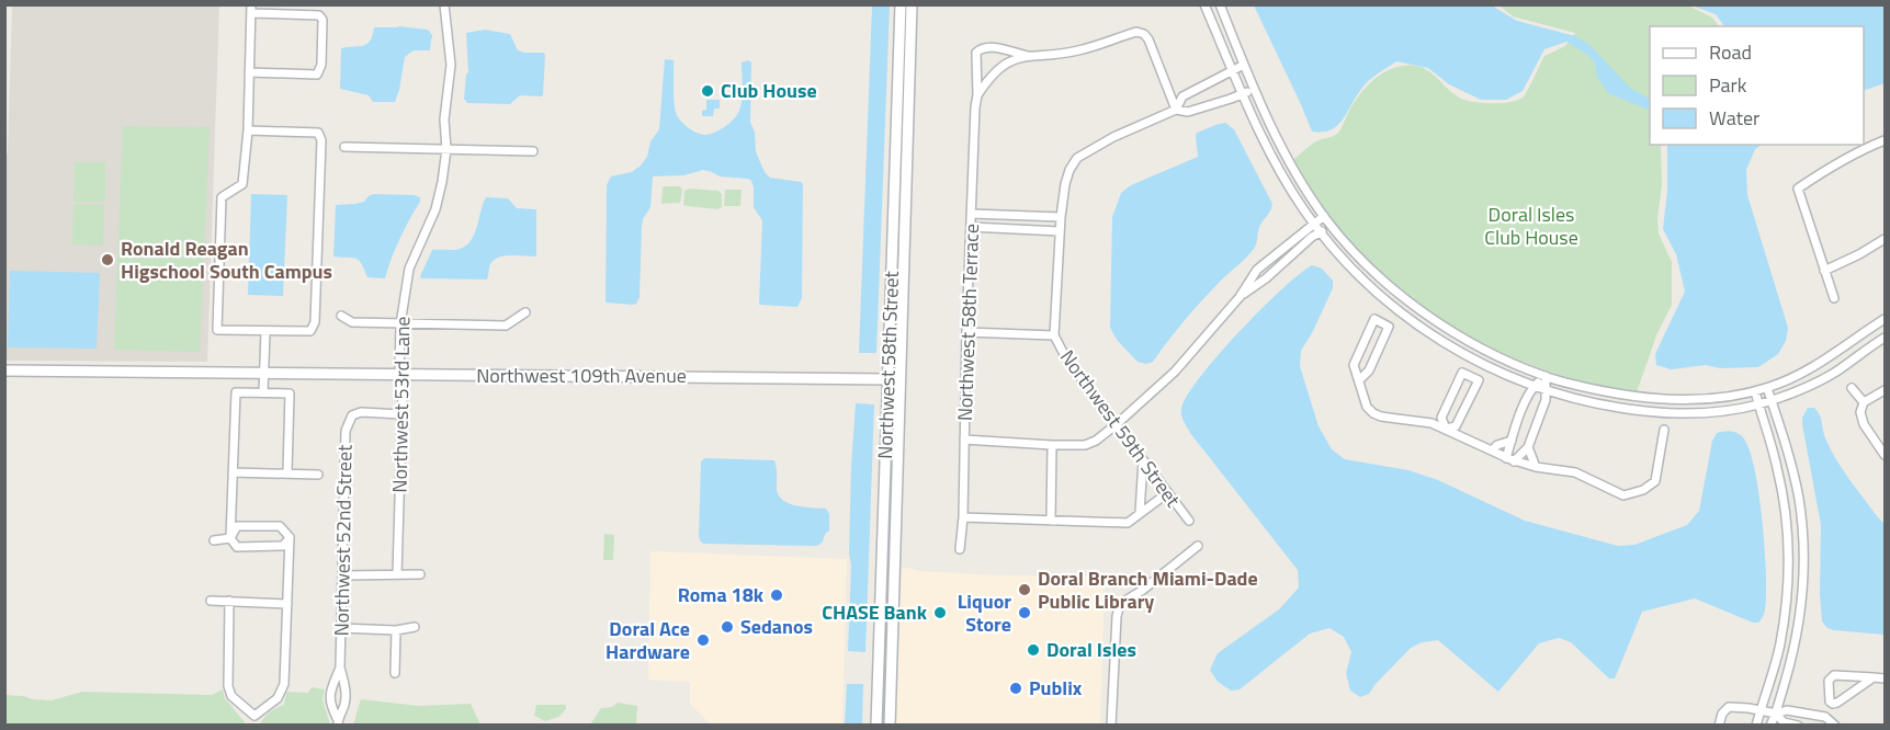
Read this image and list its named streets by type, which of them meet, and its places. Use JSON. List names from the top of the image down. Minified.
{"streets":{"street":["Northwest 58th Terrace","Northwest 58th Street","Northwest 109th Avenue","Northwest 53rd Lane","Northwest 59th Street","Northwest 52nd Street"]},"crossings":[["Northwest 58th Street","Northwest 109th Avenue"],["Northwest 109th Avenue","Northwest 53rd Lane"],["Northwest 53rd Lane","Northwest 52nd Street"]],"parks":["Doral Isles Club House"],"places":["Club House","Ronald Reagan Higschool South Campus","Doral Branch Miami-Dade Public Library","Roma 18k","CHASE Bank","Liquor Store","Sedanos","Doral Ace Hardware","Doral Isles","Publix"],"legend":["Road","Park","Water"]}
